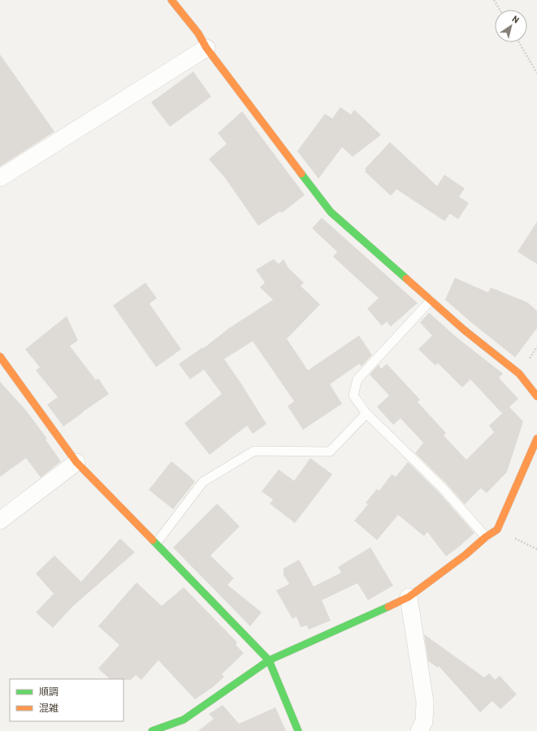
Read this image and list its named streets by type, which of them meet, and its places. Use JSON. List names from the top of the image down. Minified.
{"legend":["順調","混雑"],"north":"top right"}
